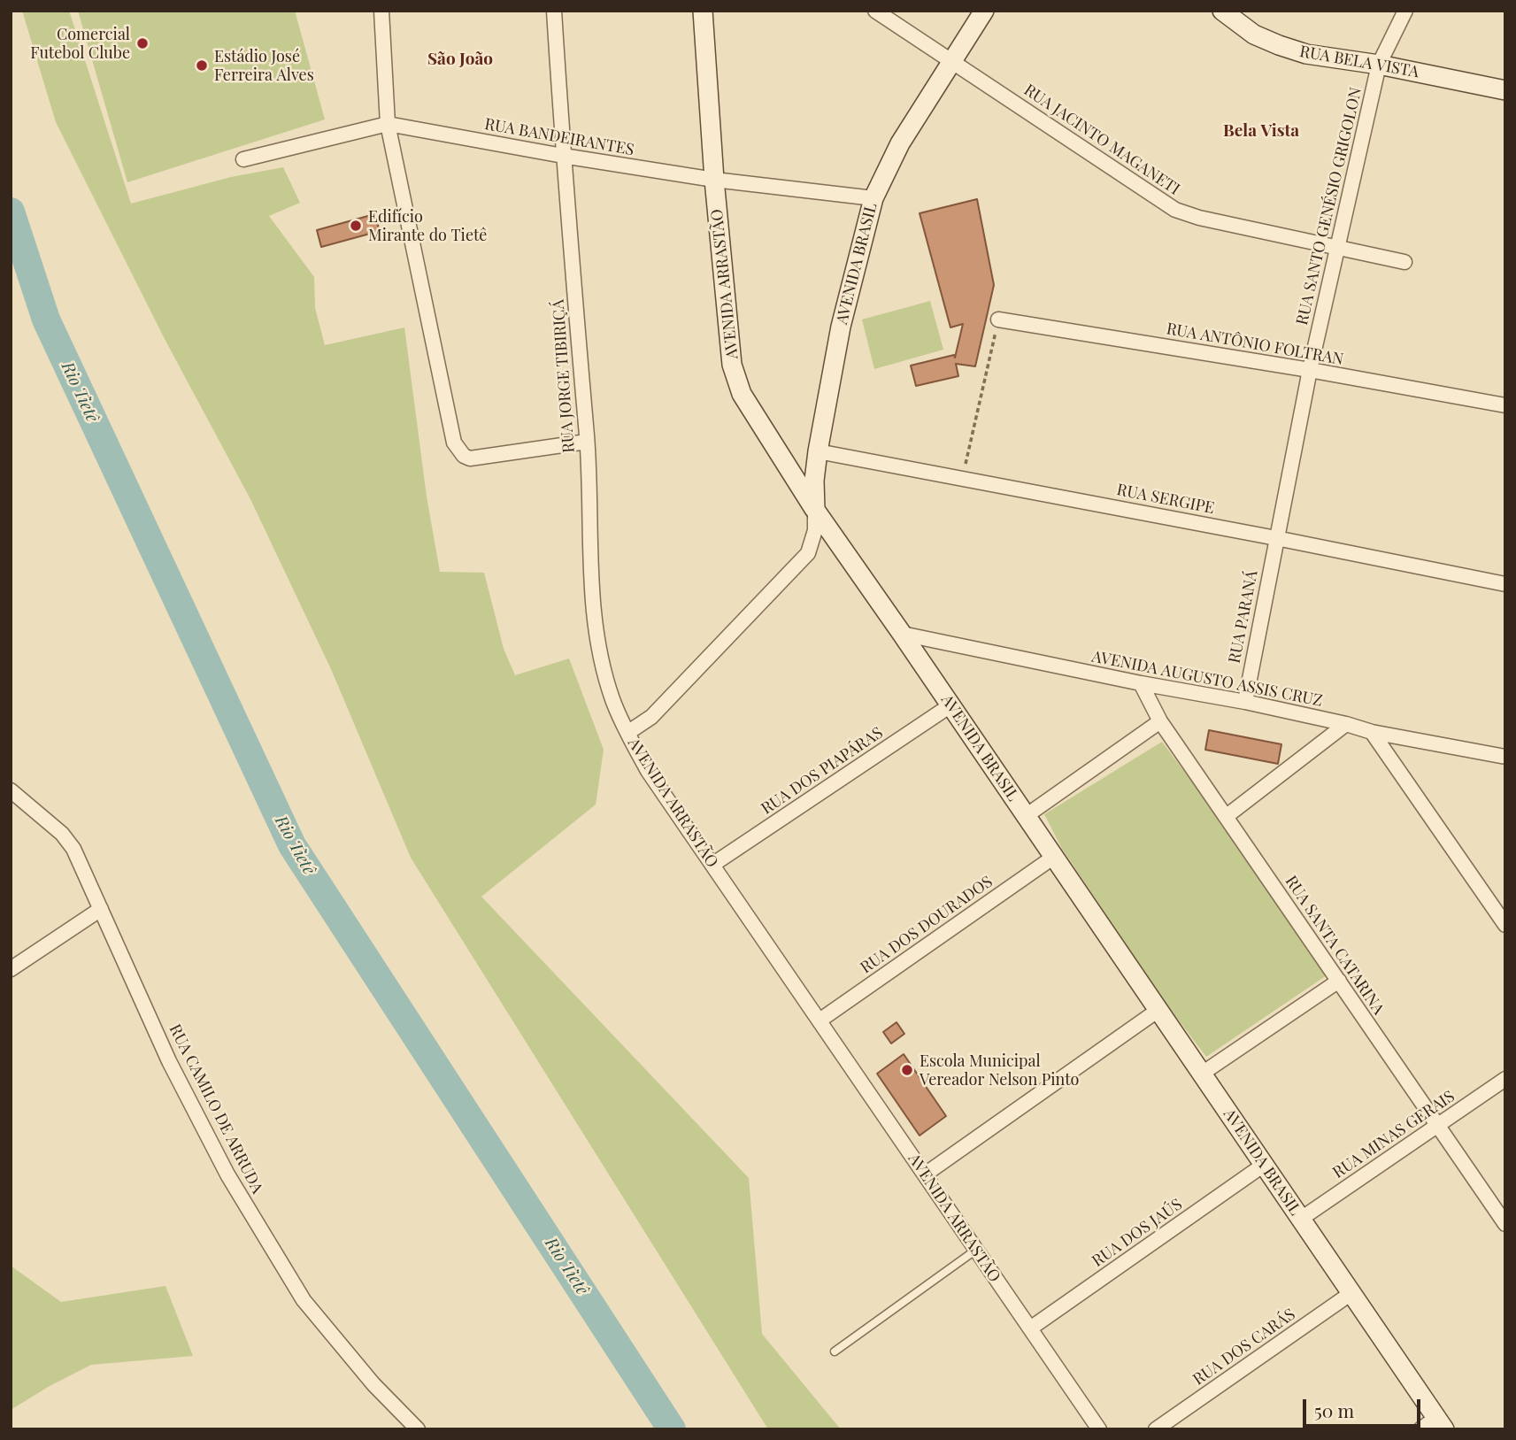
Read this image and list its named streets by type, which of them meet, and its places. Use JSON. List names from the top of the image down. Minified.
{"streets":{"street":["RUA BELA VISTA","RUA BANDEIRANTES","RUA JACINTO MAGANETI","RUA SANTO GENÉSIO GRIGOLON","AVENIDA BRASIL","AVENIDA ARRASTÃO","RUA ANTÔNIO FOLTRAN","RUA JORGE TIBIRIÇÁ","RUA SERGIPE","RUA PARANÁ","AVENIDA AUGUSTO ASSIS CRUZ","RUA DOS PIAPÁRAS","RUA DOS DOURADOS","RUA SANTA CATARINA","RUA CAMILO DE ARRUDA","RUA MINAS GERAIS","RUA DOS JAÚS","RUA DOS CARÁS"]},"crossings":[["RUA BELA VISTA","RUA SANTO GENÉSIO GRIGOLON"],["RUA BANDEIRANTES","AVENIDA BRASIL"],["RUA BANDEIRANTES","AVENIDA ARRASTÃO"],["RUA BANDEIRANTES","RUA JORGE TIBIRIÇÁ"],["RUA JACINTO MAGANETI","RUA SANTO GENÉSIO GRIGOLON"],["RUA JACINTO MAGANETI","AVENIDA BRASIL"],["RUA SANTO GENÉSIO GRIGOLON","RUA ANTÔNIO FOLTRAN"],["RUA SANTO GENÉSIO GRIGOLON","RUA SERGIPE"],["RUA SANTO GENÉSIO GRIGOLON","RUA PARANÁ"],["AVENIDA BRASIL","AVENIDA ARRASTÃO"],["AVENIDA BRASIL","RUA SERGIPE"],["AVENIDA BRASIL","AVENIDA AUGUSTO ASSIS CRUZ"],["AVENIDA BRASIL","RUA DOS PIAPÁRAS"],["AVENIDA BRASIL","RUA DOS DOURADOS"],["AVENIDA BRASIL","RUA MINAS GERAIS"],["AVENIDA BRASIL","RUA DOS JAÚS"],["AVENIDA BRASIL","RUA DOS CARÁS"],["AVENIDA ARRASTÃO","RUA JORGE TIBIRIÇÁ"],["AVENIDA ARRASTÃO","RUA DOS PIAPÁRAS"],["AVENIDA ARRASTÃO","RUA DOS DOURADOS"],["AVENIDA ARRASTÃO","RUA DOS JAÚS"],["RUA SERGIPE","RUA PARANÁ"],["RUA PARANÁ","AVENIDA AUGUSTO ASSIS CRUZ"],["AVENIDA AUGUSTO ASSIS CRUZ","RUA SANTA CATARINA"],["RUA SANTA CATARINA","RUA MINAS GERAIS"]],"districts":["São João","Bela Vista"],"water":["Rio Tietê"],"places":["Comercial Futebol Clube","Estádio José Ferreira Alves","Edifício Mirante do Tietê","Escola Municipal Vereador Nelson Pinto"],"scale_bar":"50 m"}
